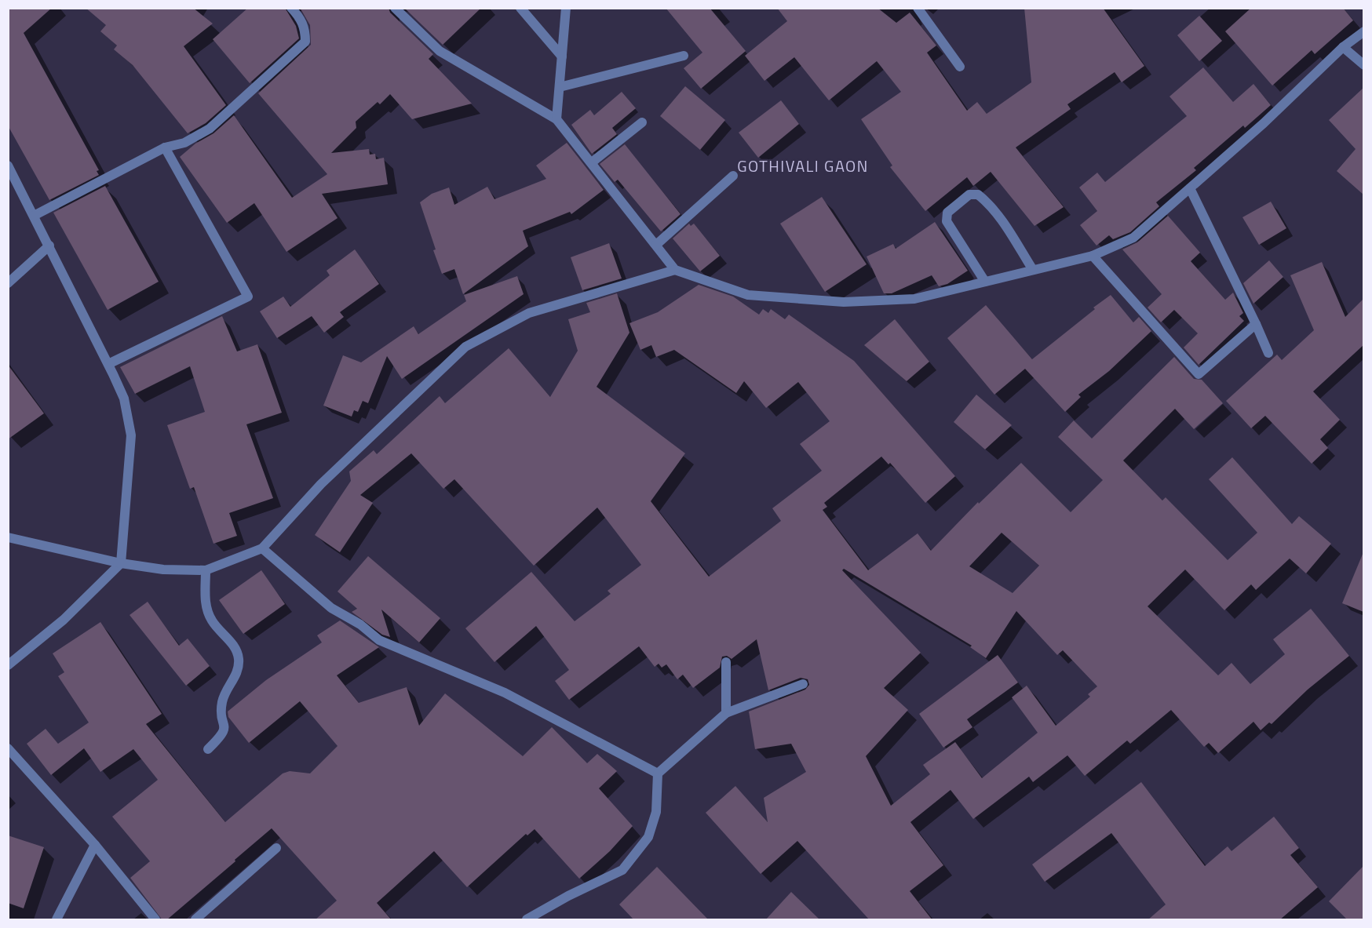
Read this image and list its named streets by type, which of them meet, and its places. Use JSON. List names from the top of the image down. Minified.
{"districts":["GOTHIVALI GAON"]}
